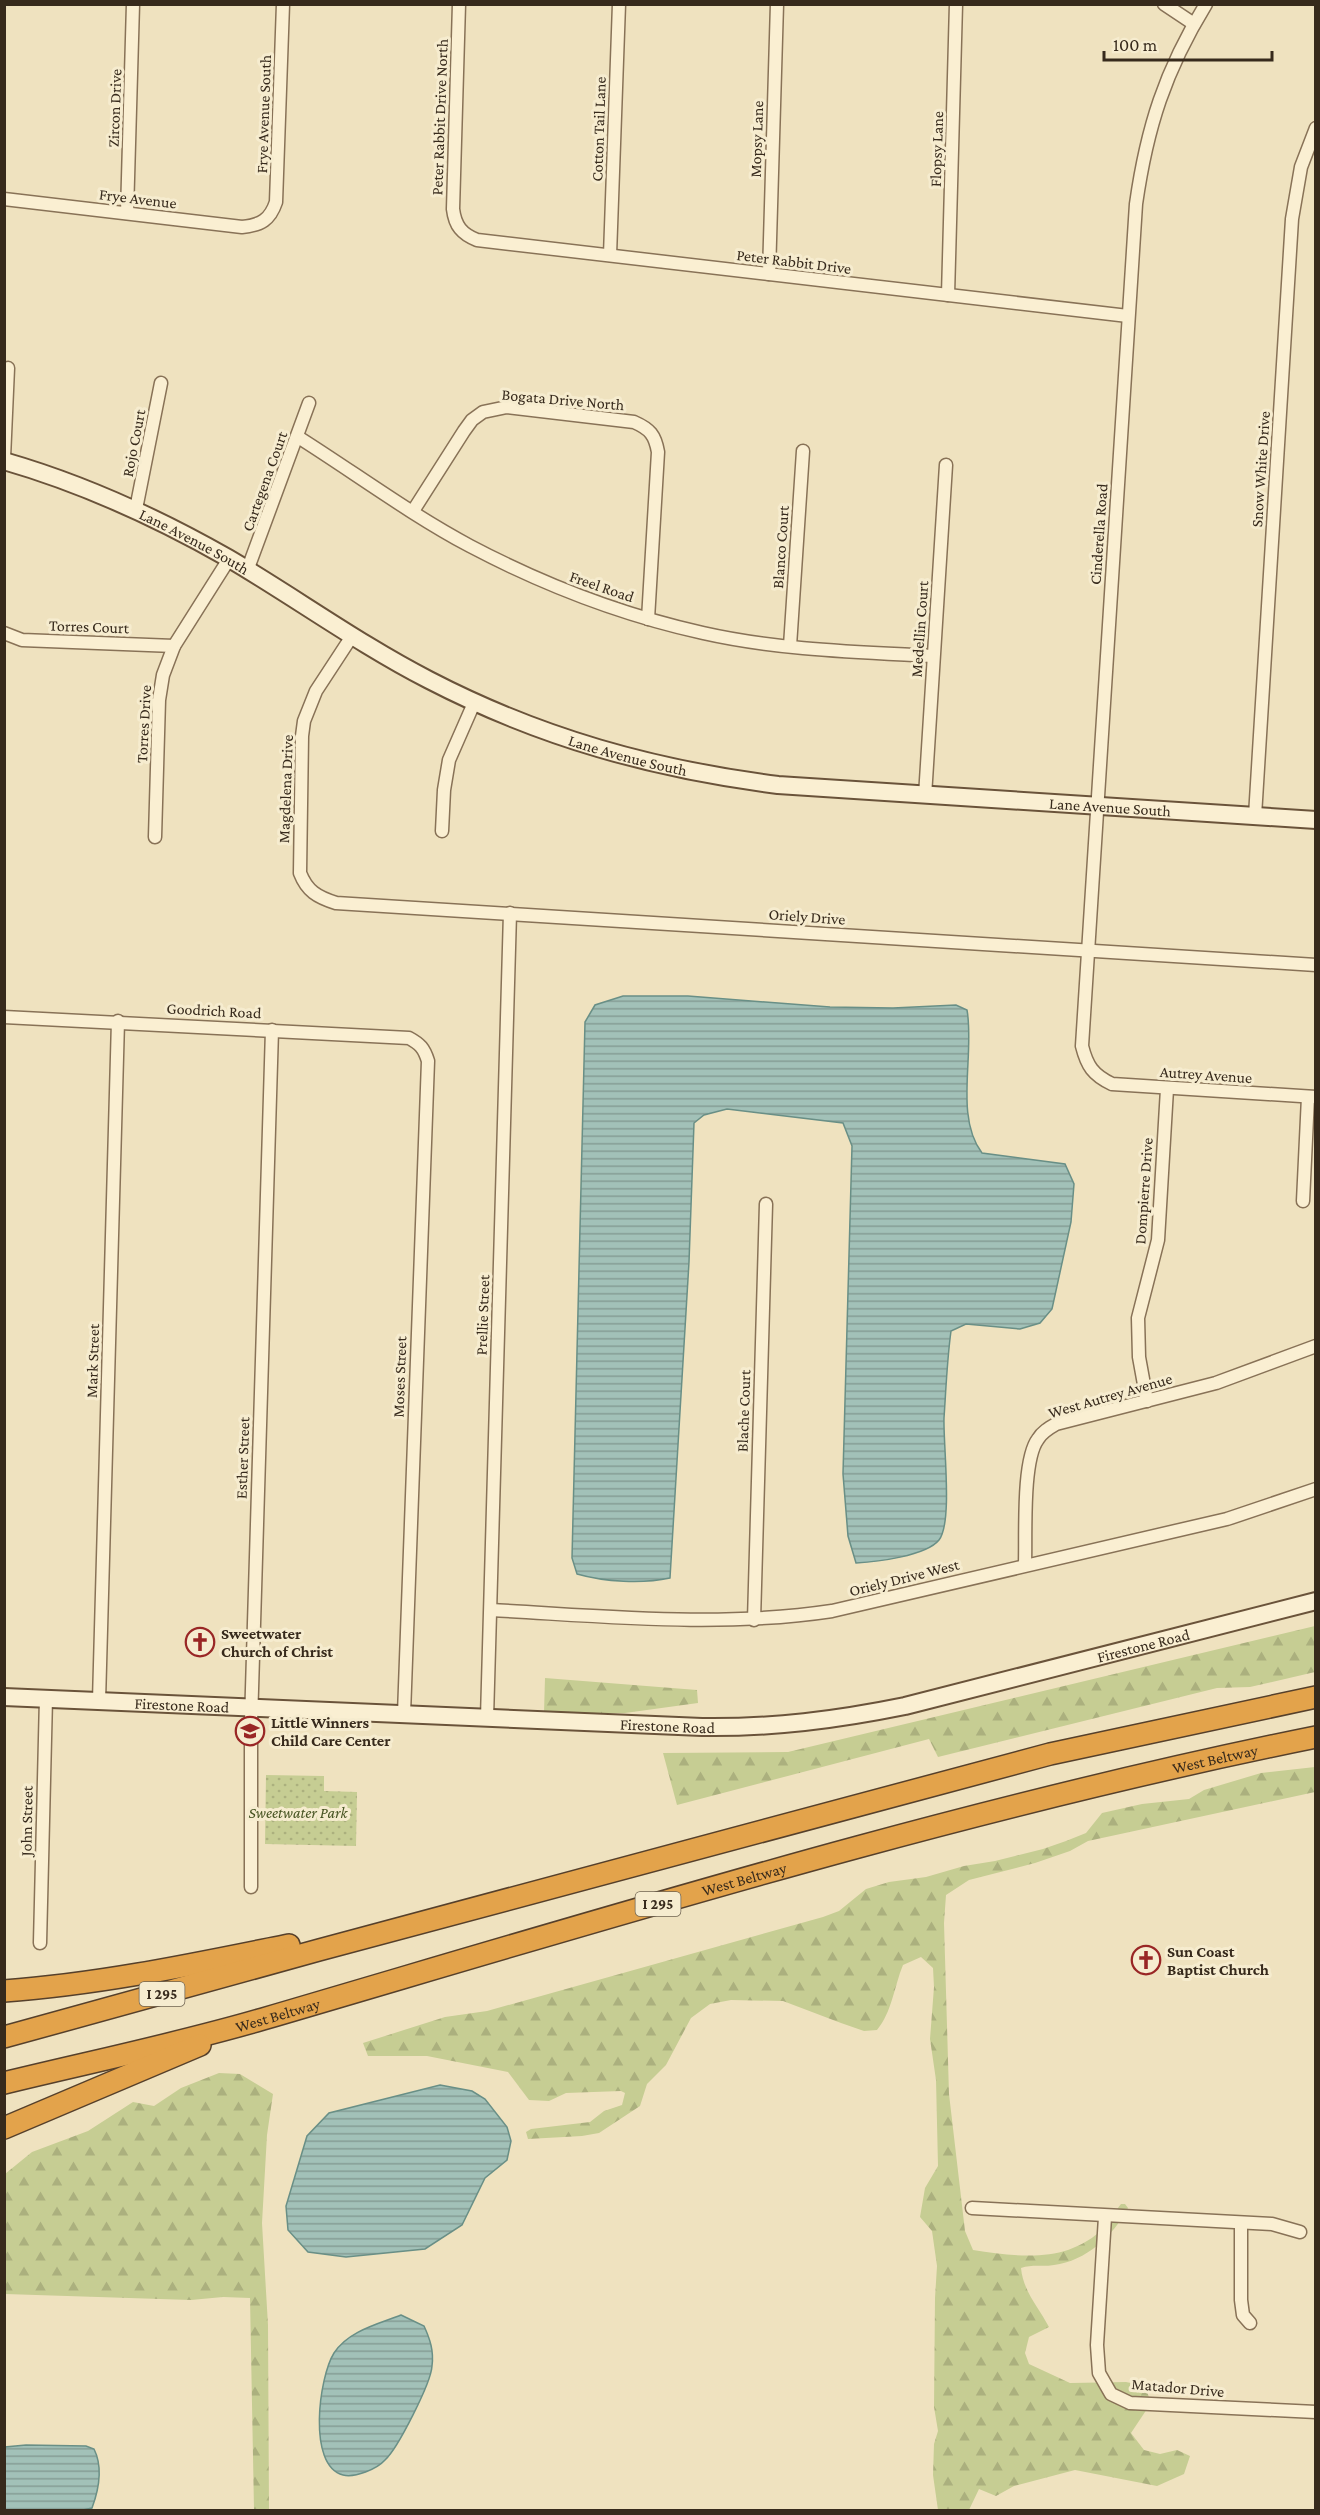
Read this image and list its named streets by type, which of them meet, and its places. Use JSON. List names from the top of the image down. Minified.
{"streets":{"highway":["West Beltway","I 295"],"street":["Zircon Drive","Frye Avenue South","Peter Rabbit Drive North","Cotton Tail Lane","Mopsy Lane","Flopsy Lane","Frye Avenue","Peter Rabbit Drive","Bogata Drive North","Rojo Court","Snow White Drive","Cartegena Court","Cinderella Road","Lane Avenue South","Blanco Court","Freel Road","Torres Court","Medellin Court","Torres Drive","Magdelena Drive","Oriely Drive","Goodrich Road","Autrey Avenue","Dompierre Drive","Prellie Street","Mark Street","Moses Street","West Autrey Avenue","Blache Court","Esther Street","Oriely Drive West","Firestone Road","John Street","Matador Drive"]},"crossings":[["Zircon Drive","Frye Avenue"],["Frye Avenue South","Frye Avenue"],["Peter Rabbit Drive North","Peter Rabbit Drive"],["Cotton Tail Lane","Peter Rabbit Drive"],["Mopsy Lane","Peter Rabbit Drive"],["Flopsy Lane","Peter Rabbit Drive"],["Peter Rabbit Drive","Cinderella Road"],["Bogata Drive North","Freel Road"],["Rojo Court","Lane Avenue South"],["Snow White Drive","Lane Avenue South"],["Cartegena Court","Lane Avenue South"],["Cartegena Court","Freel Road"],["Cinderella Road","Lane Avenue South"],["Cinderella Road","Oriely Drive"],["Cinderella Road","Autrey Avenue"],["Lane Avenue South","Medellin Court"],["Lane Avenue South","Torres Drive"],["Lane Avenue South","Magdelena Drive"],["Blanco Court","Freel Road"],["Freel Road","Medellin Court"],["Torres Court","Torres Drive"],["Magdelena Drive","Oriely Drive"],["Oriely Drive","Prellie Street"],["Goodrich Road","Mark Street"],["Goodrich Road","Moses Street"],["Goodrich Road","Esther Street"],["Autrey Avenue","Dompierre Drive"],["Dompierre Drive","West Autrey Avenue"],["Prellie Street","Oriely Drive West"],["Prellie Street","Firestone Road"],["Mark Street","Firestone Road"],["Moses Street","Firestone Road"],["West Autrey Avenue","Oriely Drive West"],["Blache Court","Oriely Drive West"],["Esther Street","Firestone Road"],["Firestone Road","John Street"]],"parks":["Sweetwater Park"],"places":{"church":["Sweetwater Church of Christ","Sun Coast Baptist Church"],"school or university":["Little Winners Child Care Center"]},"scale_bar":"100 m"}
